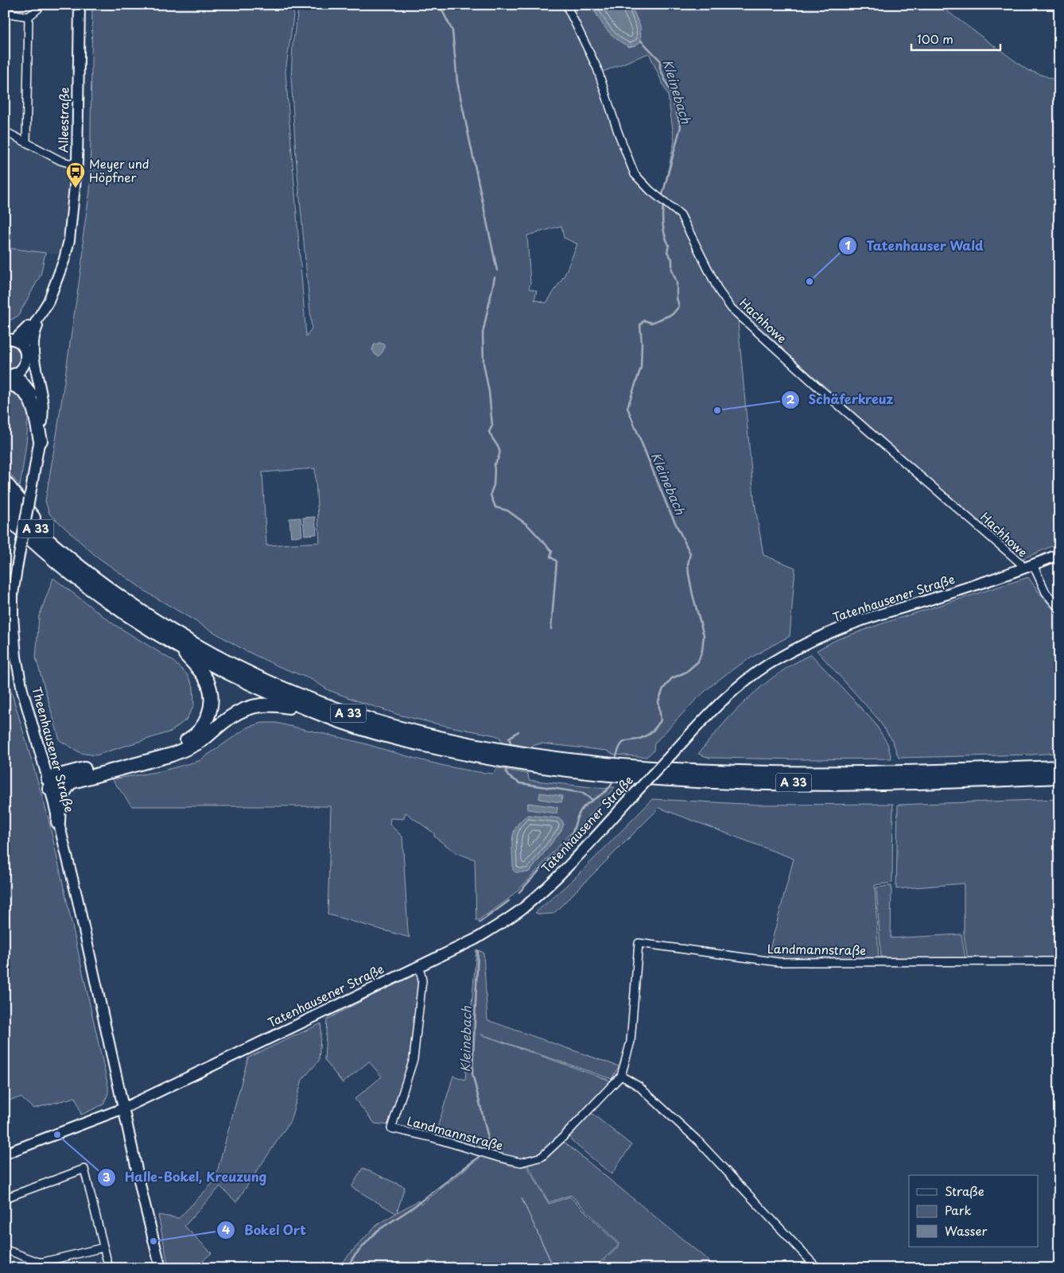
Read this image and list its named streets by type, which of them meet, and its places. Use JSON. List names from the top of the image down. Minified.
{"streets":{"highway":["A 33"],"street":["Alleestraße","Hachhowe","Tatenhausener Straße","Theenhausener Straße","Landmannstraße"]},"crossings":[["Hachhowe","Tatenhausener Straße"],["Tatenhausener Straße","Theenhausener Straße"],["Tatenhausener Straße","Landmannstraße"]],"water":["Kleinebach"],"places":{"bus stop":["Meyer und Höpfner"],"other":["Tatenhauser Wald","Schäferkreuz","Halle-Bokel, Kreuzung","Bokel Ort"]},"legend":["Straße","Park","Wasser"],"scale_bar":"100 m"}
